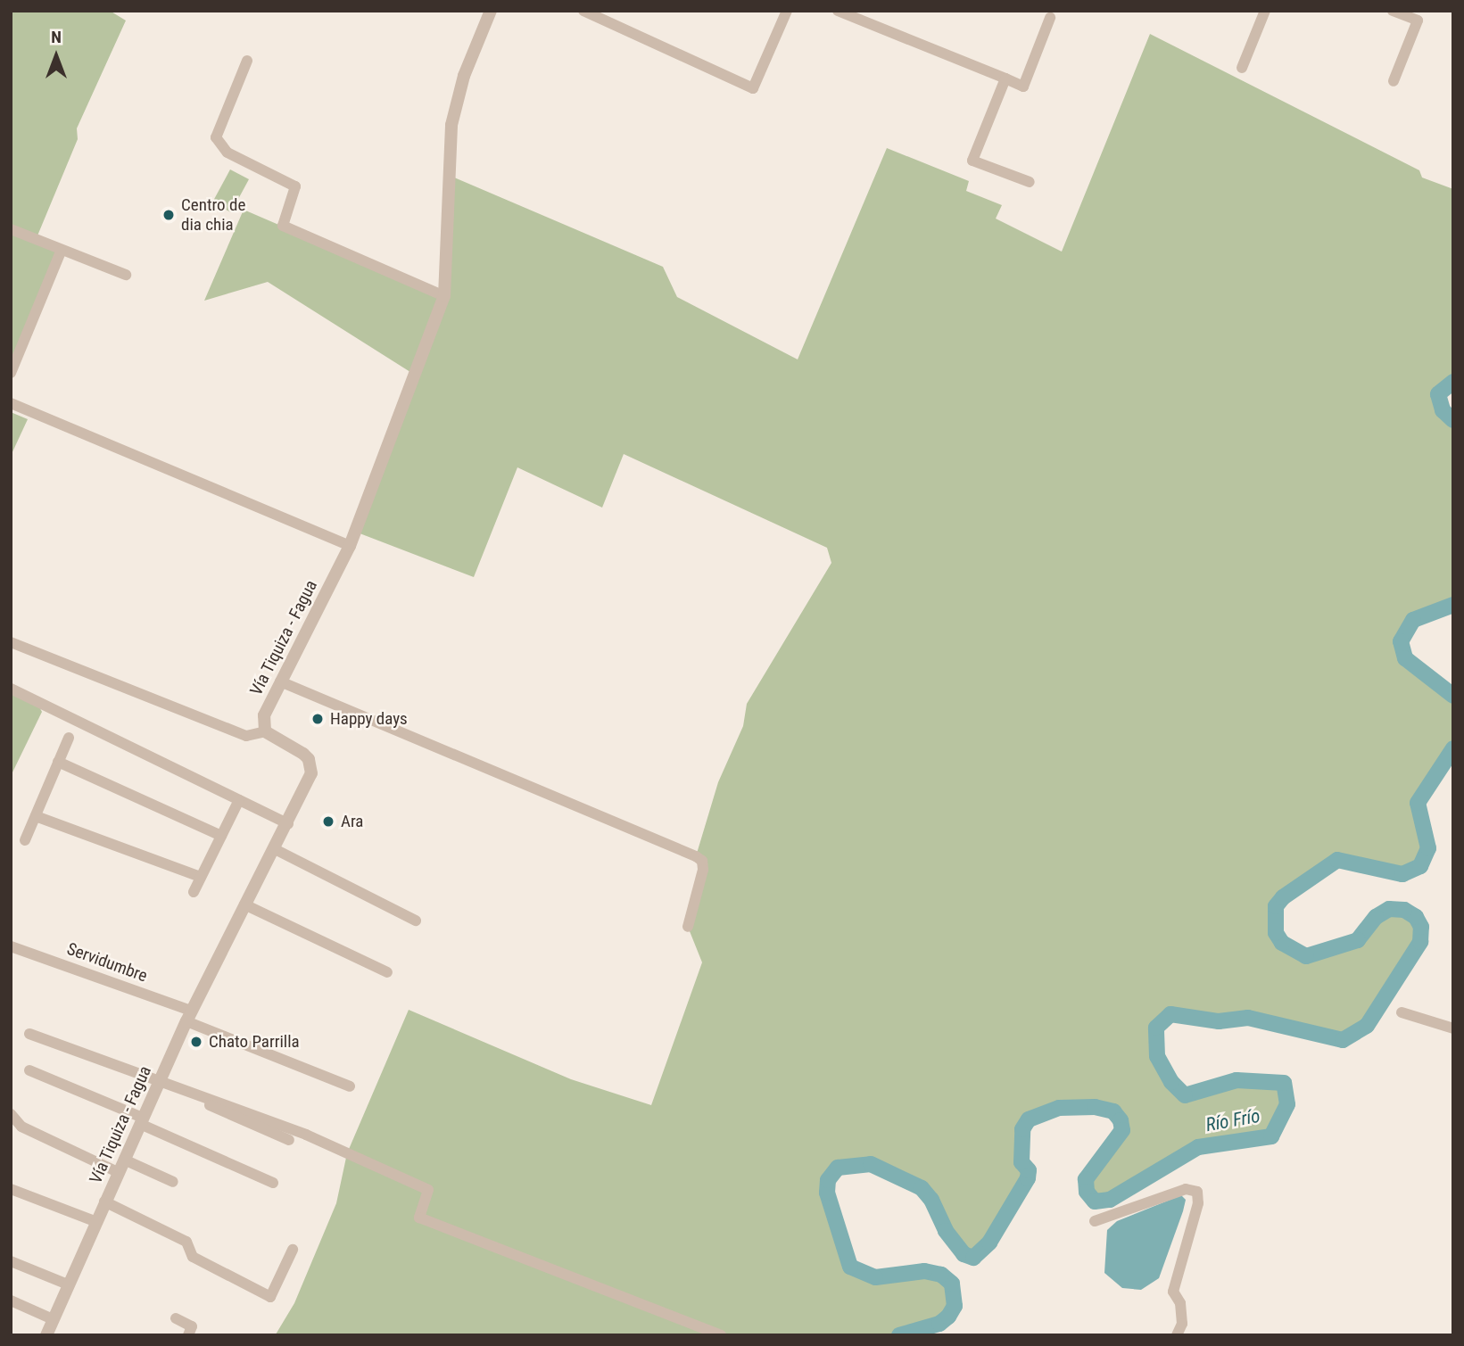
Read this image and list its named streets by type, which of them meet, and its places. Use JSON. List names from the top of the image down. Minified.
{"streets":{"street":["Vía Tiquiza - Fagua","Servidumbre"]},"crossings":[["Vía Tiquiza - Fagua","Servidumbre"]],"water":["Río Frío"],"places":["Centro de dia chia","Happy days","Ara","Chato Parrilla"],"north":"top"}
